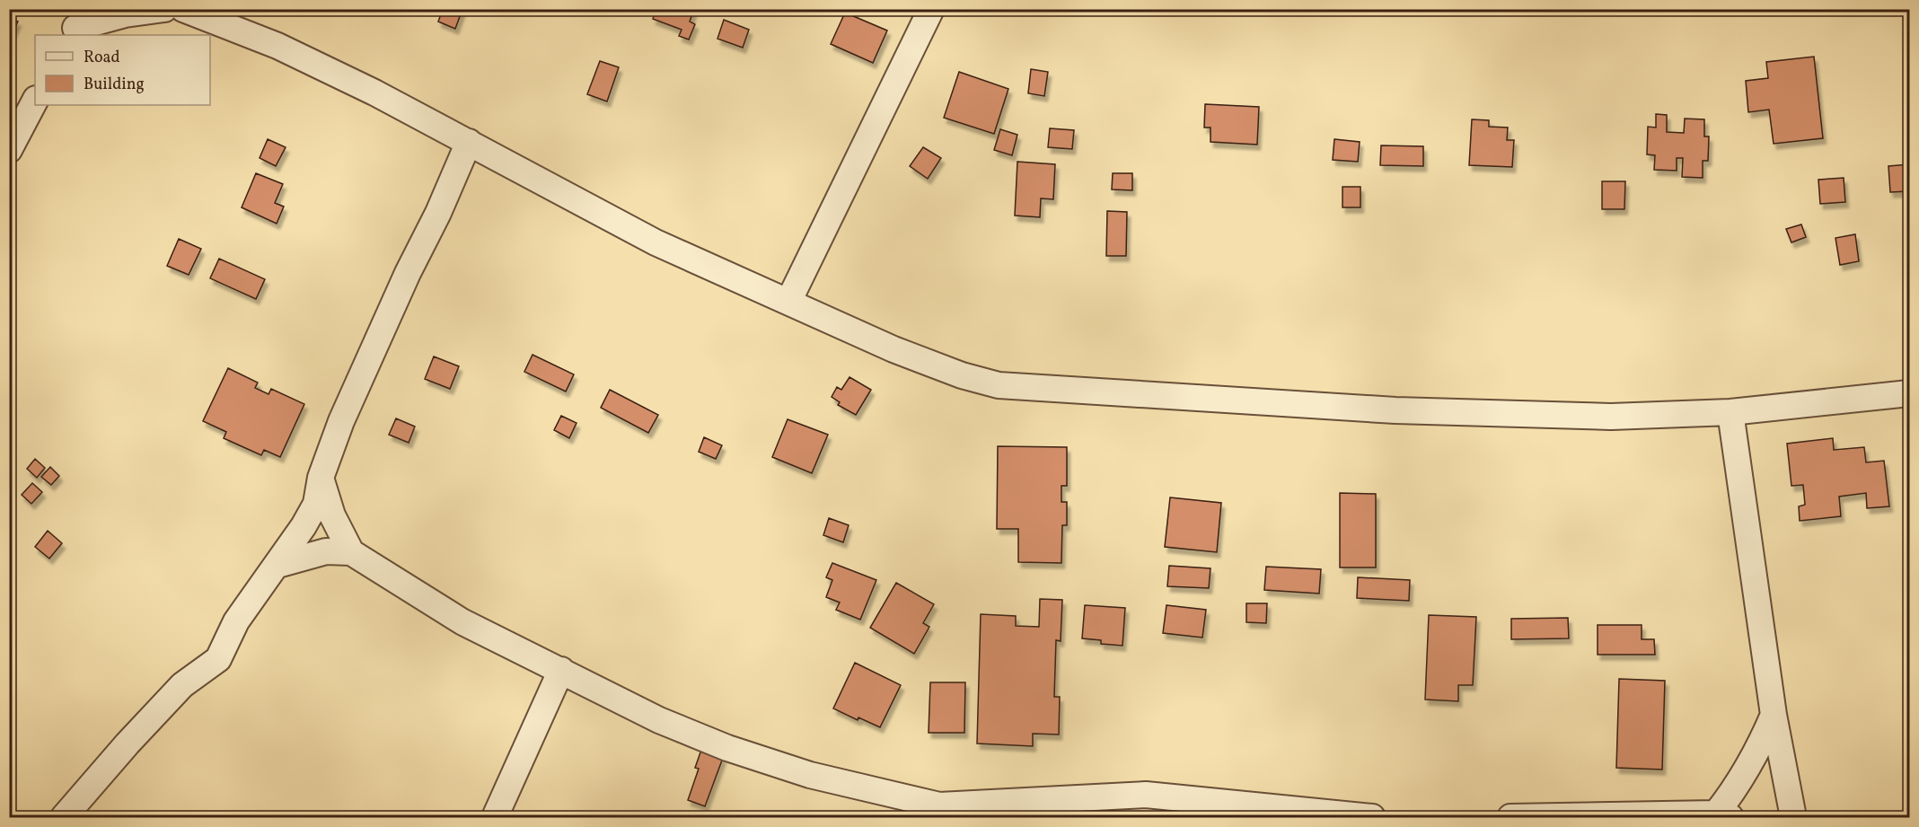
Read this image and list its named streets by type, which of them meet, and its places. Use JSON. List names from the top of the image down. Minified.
{"legend":["Road","Building"]}
